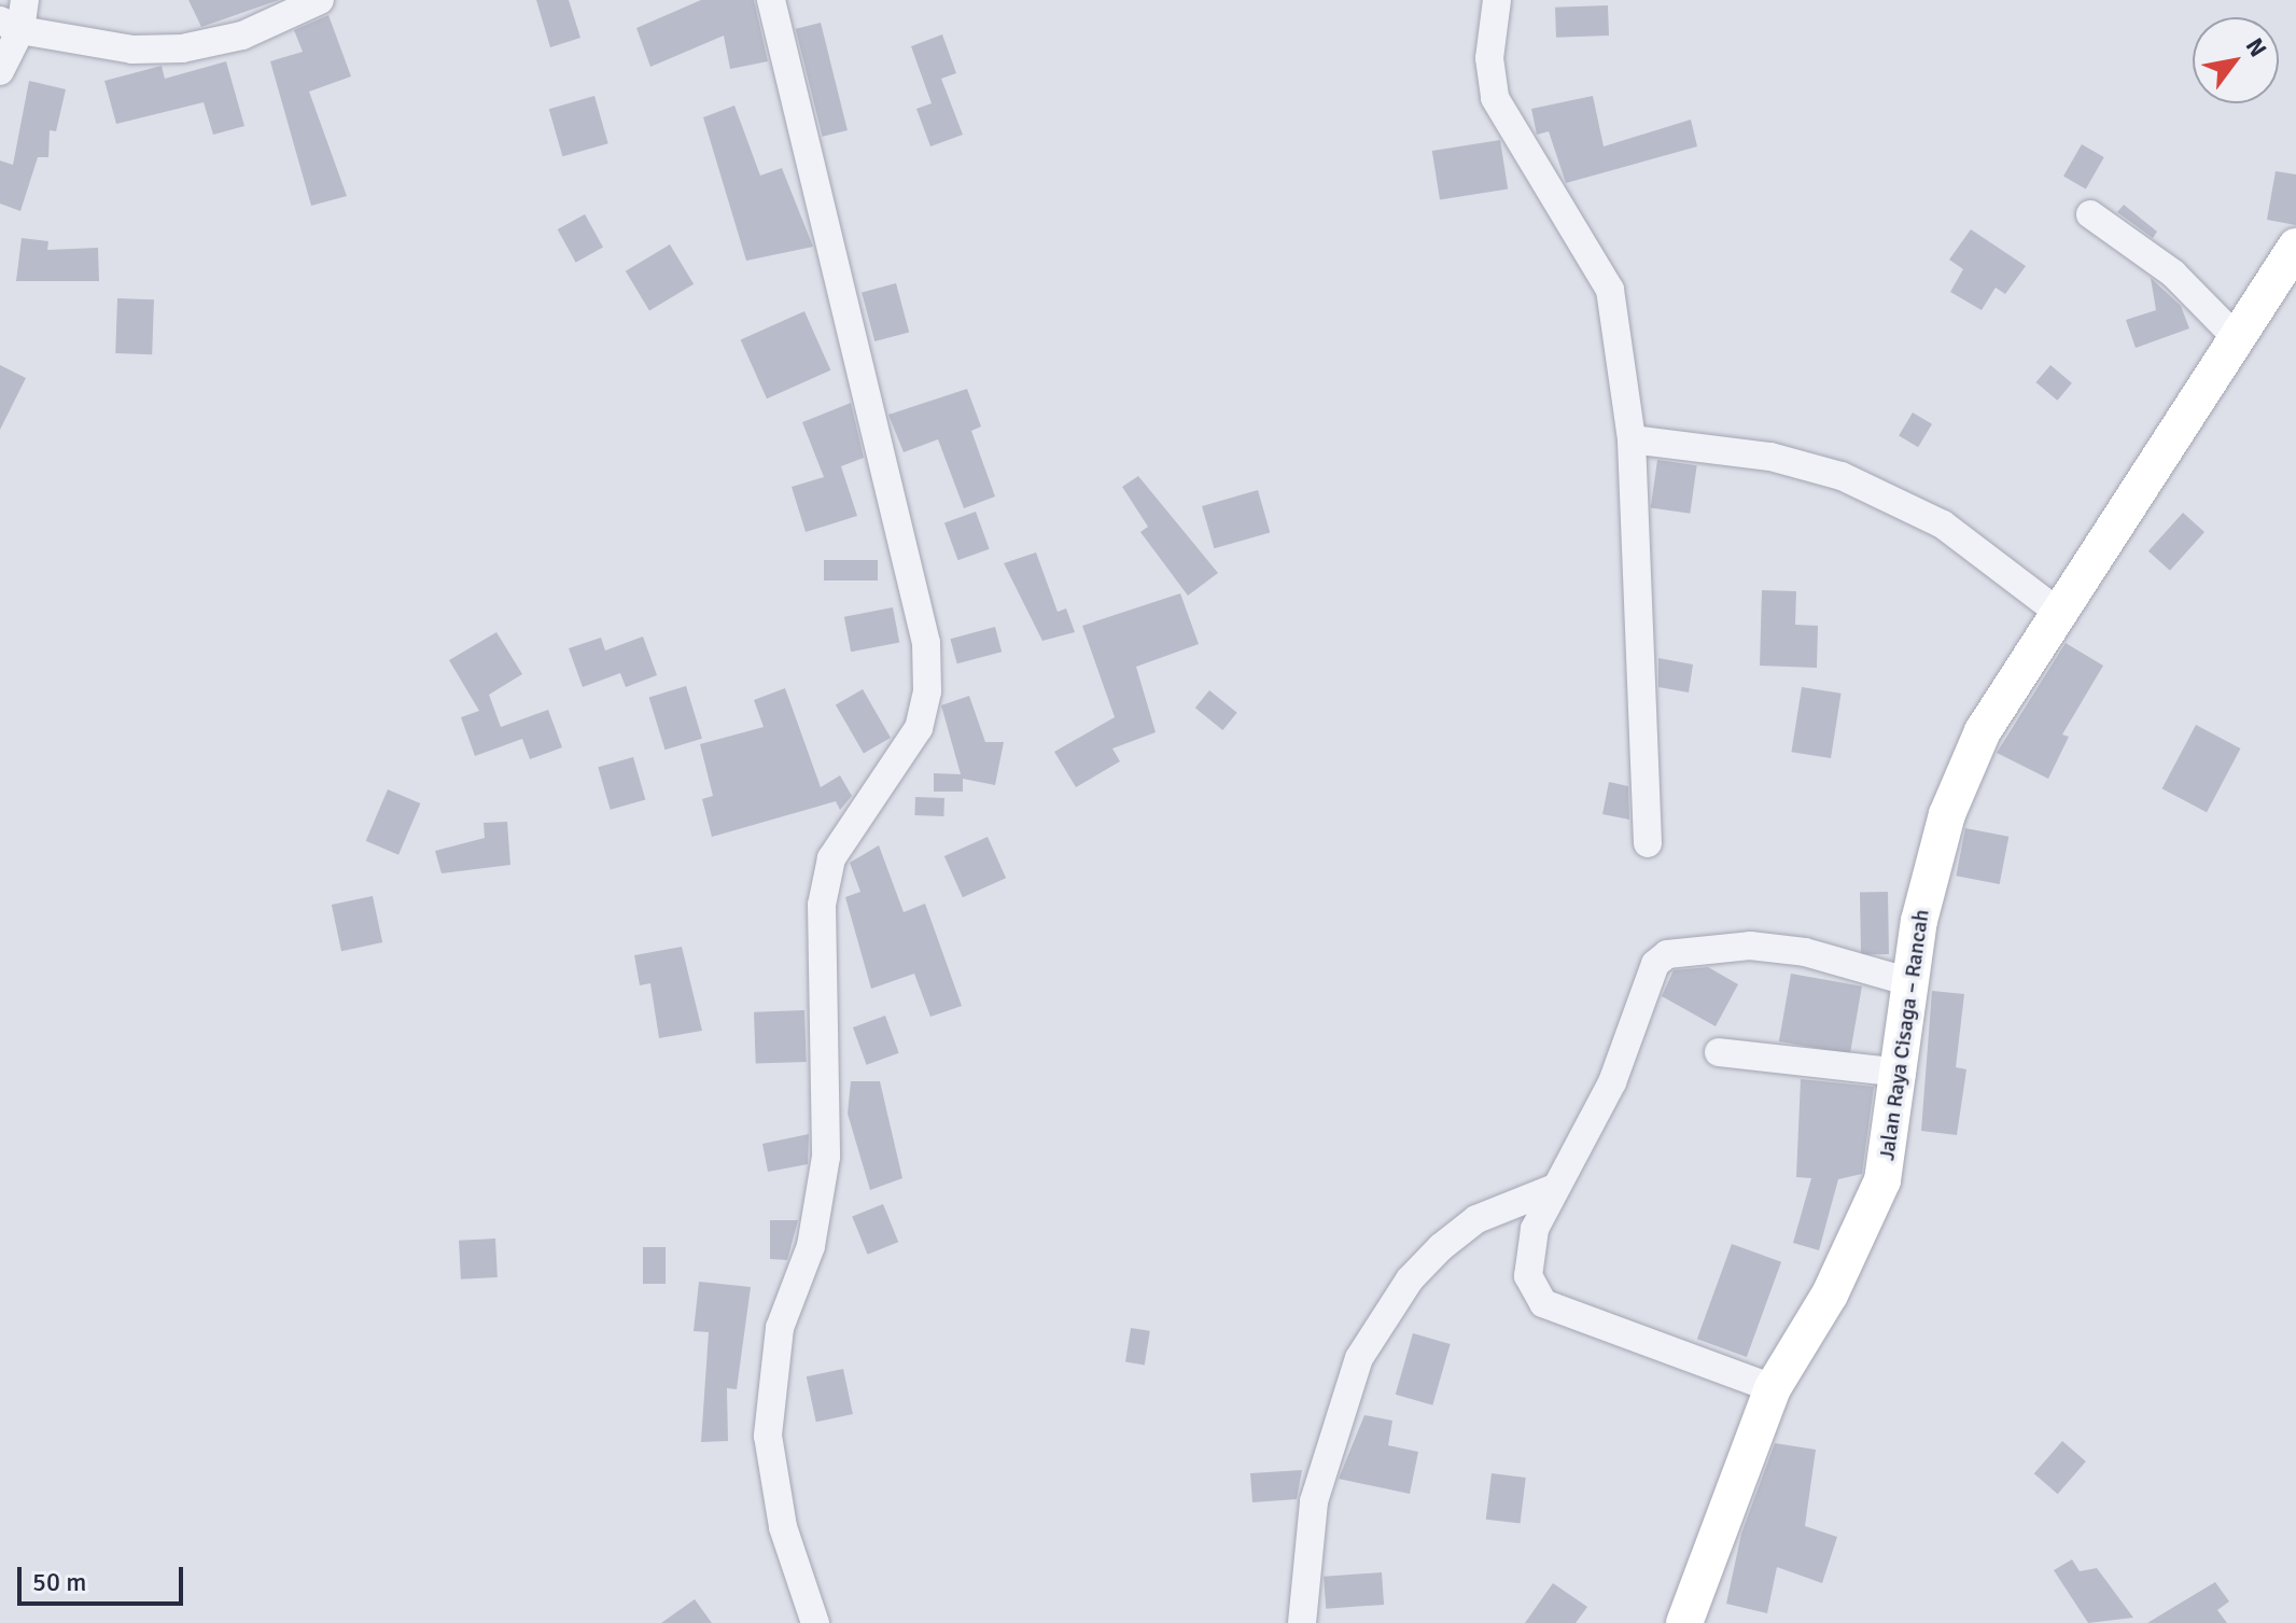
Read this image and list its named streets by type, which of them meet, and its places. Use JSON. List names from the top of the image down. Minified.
{"streets":{"main road":["Jalan Raya Cisaga – Rancah"]},"scale_bar":"50 m","north":"top right"}
